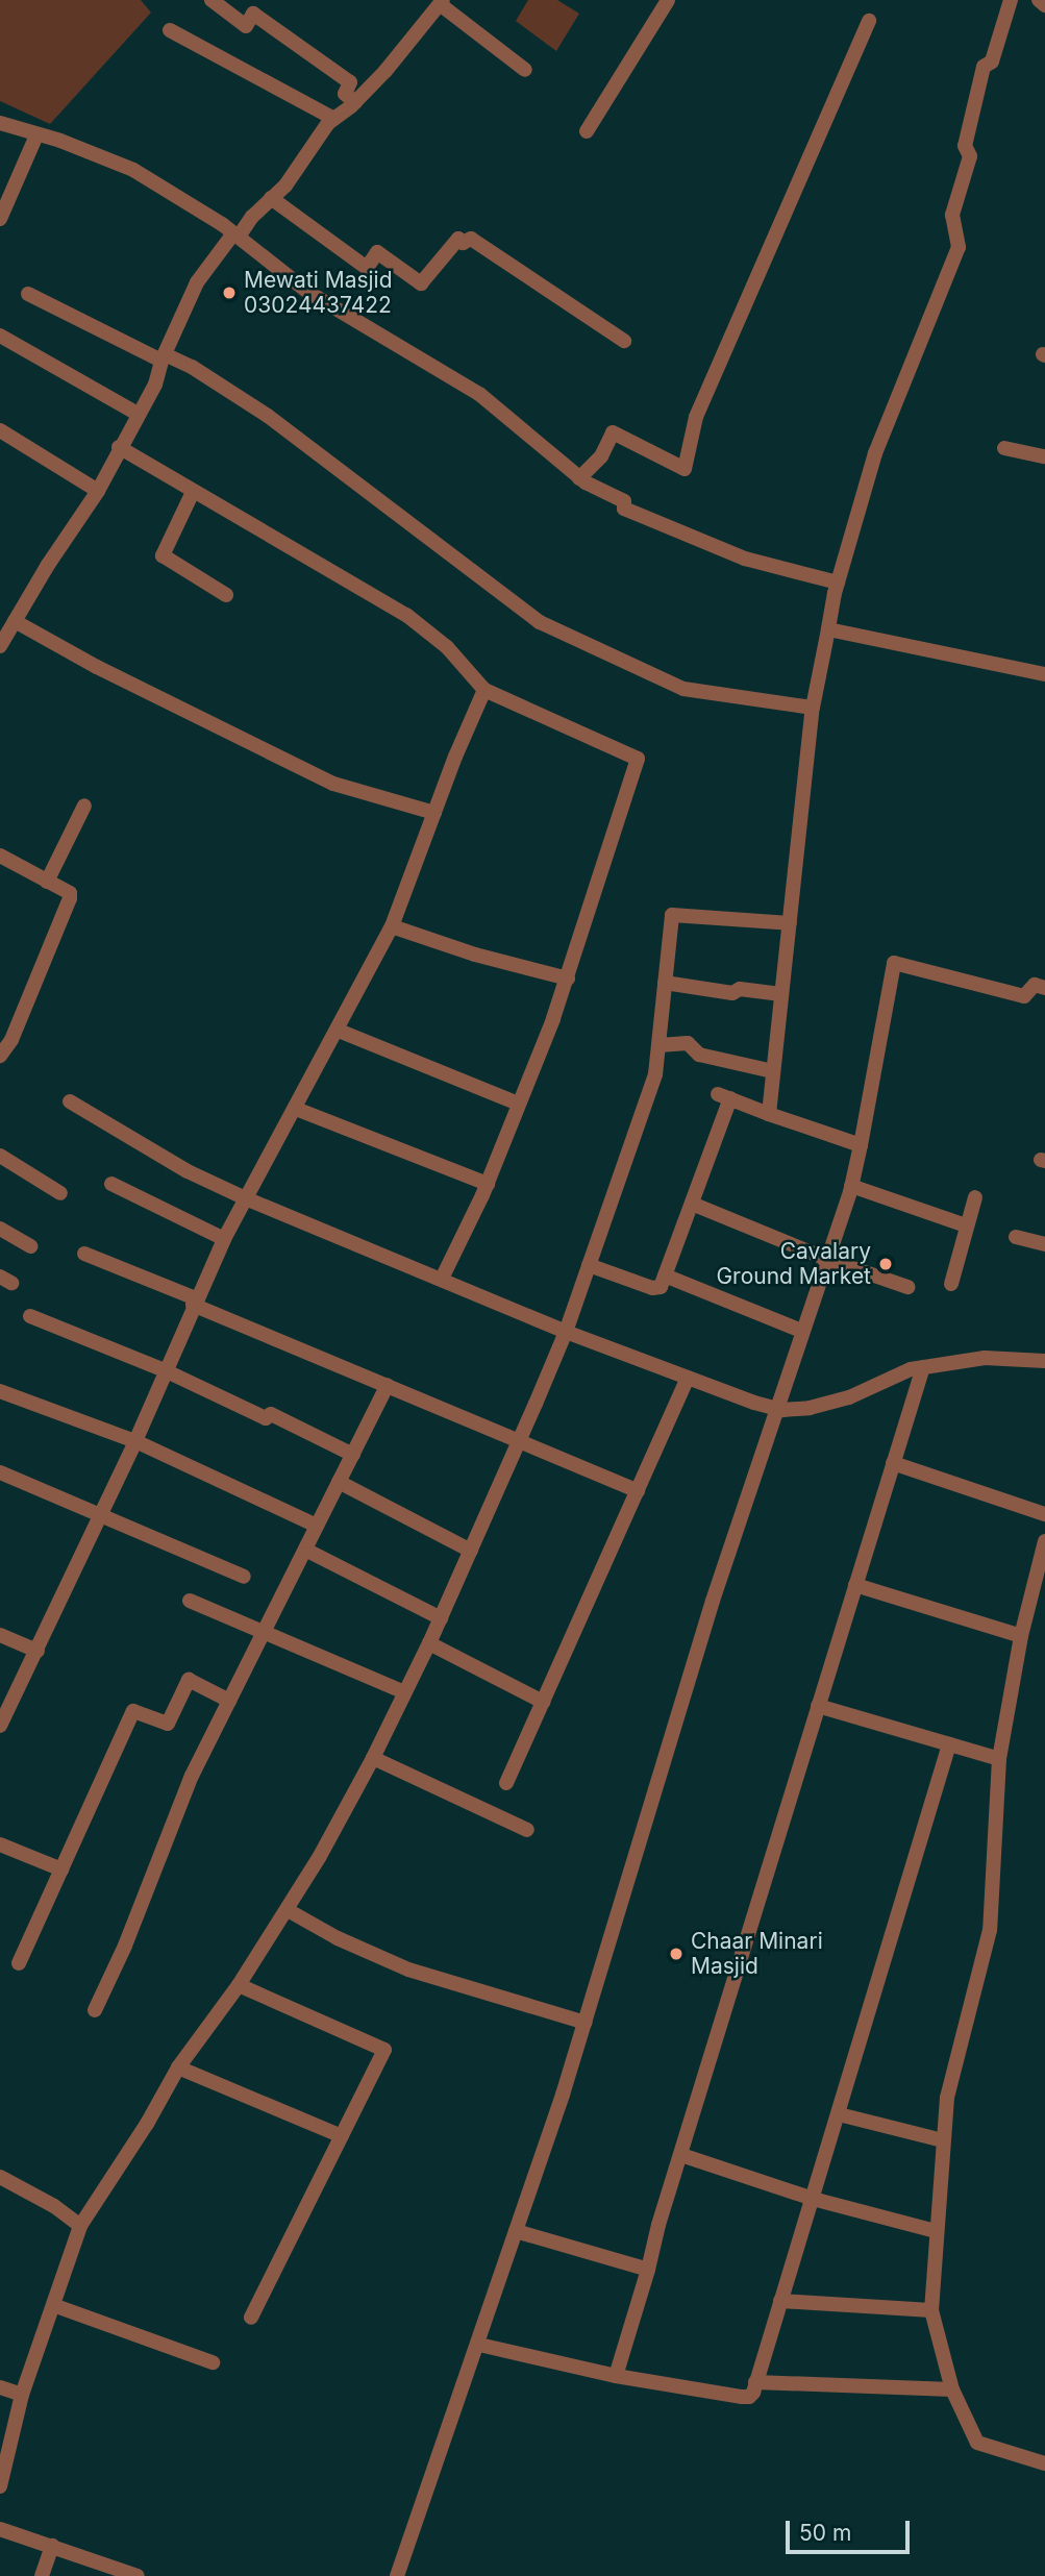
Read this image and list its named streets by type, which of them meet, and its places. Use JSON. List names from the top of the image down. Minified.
{"places":["Mewati Masjid 03024437422","Cavalary Ground Market","Chaar Minari Masjid"],"scale_bar":"50 m"}
